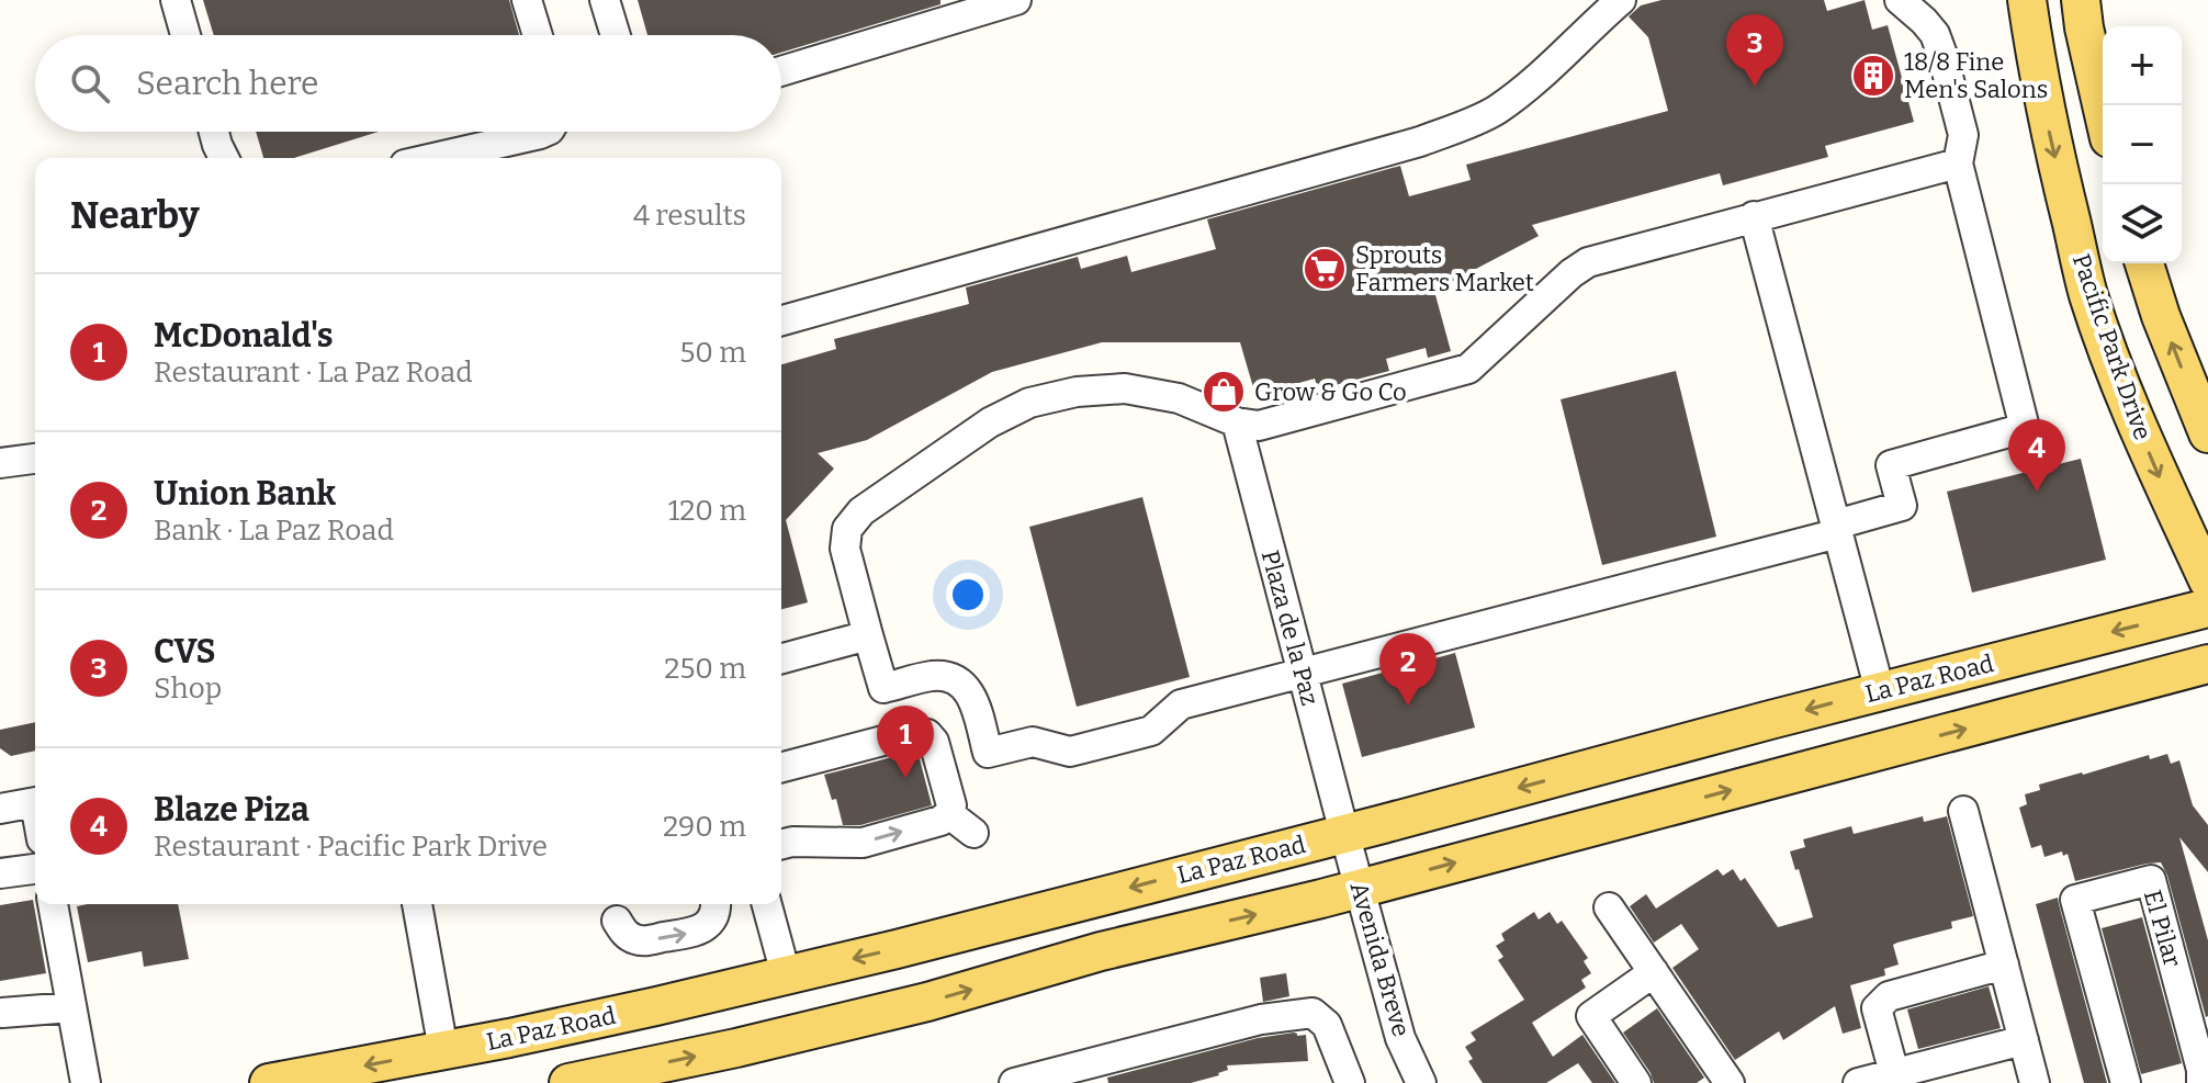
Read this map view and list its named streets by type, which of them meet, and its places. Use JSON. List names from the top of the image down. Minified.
{"streets":{"main road":["Pacific Park Drive","La Paz Road"],"street":["Plaza de la Paz","El Pilar","Avenida Breve"]},"crossings":[["Plaza de la Paz","La Paz Road"],["Plaza de la Paz","Avenida Breve"],["La Paz Road","Avenida Breve"]],"places":{"building":["18/8 Fine Men's Salons"],"supermarket":["Sprouts Farmers Market"],"shop":["Grow & Go Co"]},"page":{"pins":["3","4","2","1"],"map_buttons":["+","−"],"search":"Search here","heading":["Nearby","4 results"],"list":[{"mark":"1","name":"McDonald's","note":"Restaurant · La Paz Road","value":"50 m"},{"mark":"2","name":"Union Bank","note":"Bank · La Paz Road","value":"120 m"},{"mark":"3","name":"CVS","note":"Shop","value":"250 m"},{"mark":"4","name":"Blaze Piza","note":"Restaurant · Pacific Park Drive","value":"290 m"}]}}
